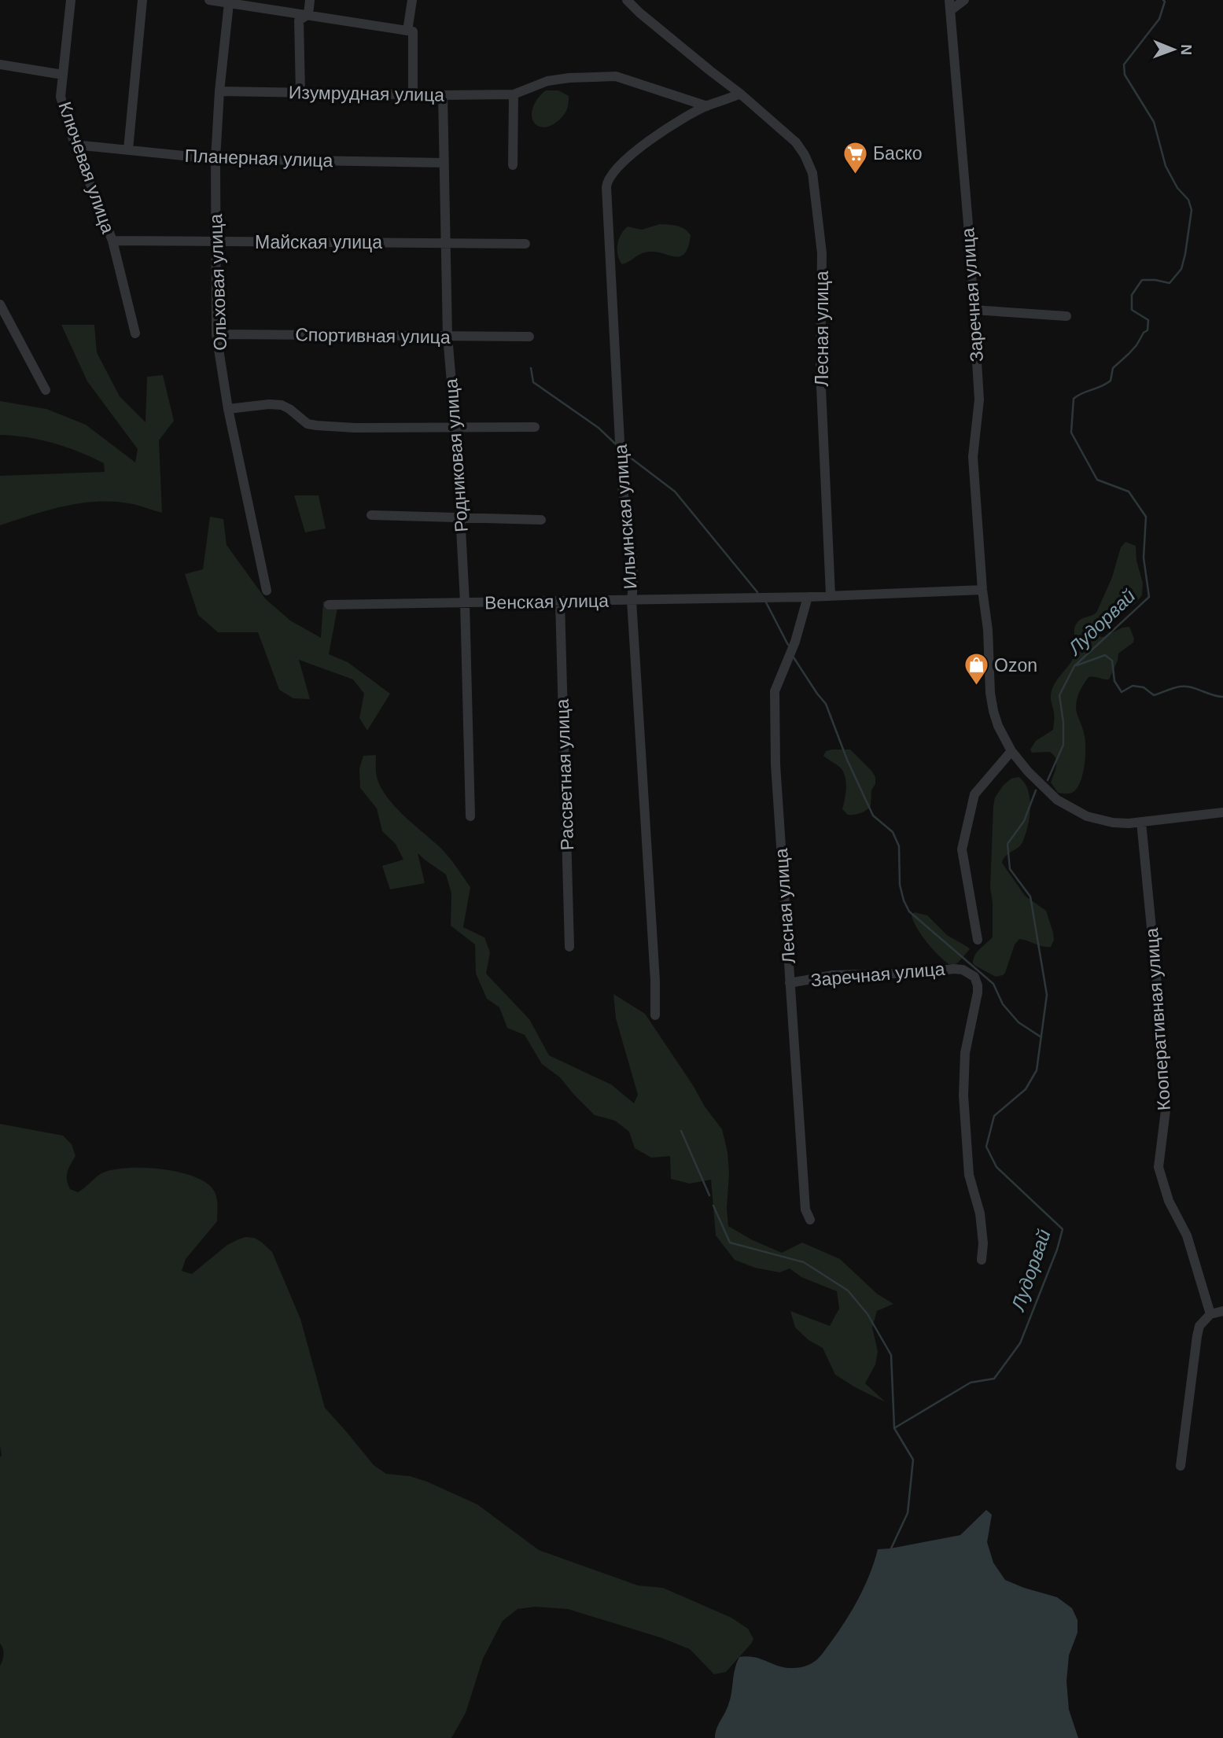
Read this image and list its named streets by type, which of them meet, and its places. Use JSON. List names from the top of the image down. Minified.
{"streets":{"street":["Изумрудная улица","Планерная улица","Ключевая улица","Майская улица","Ольховая улица","Заречная улица","Лесная улица","Спортивная улица","Родниковая улица","Ильинская улица","Венская улица","Рассветная улица","Кооперативная улица"]},"crossings":[["Изумрудная улица","Ольховая улица"],["Изумрудная улица","Родниковая улица"],["Планерная улица","Ключевая улица"],["Планерная улица","Ольховая улица"],["Планерная улица","Родниковая улица"],["Ключевая улица","Майская улица"],["Майская улица","Ольховая улица"],["Майская улица","Родниковая улица"],["Ольховая улица","Спортивная улица"],["Заречная улица","Лесная улица"],["Заречная улица","Венская улица"],["Заречная улица","Кооперативная улица"],["Лесная улица","Ильинская улица"],["Лесная улица","Венская улица"],["Спортивная улица","Родниковая улица"],["Родниковая улица","Венская улица"],["Ильинская улица","Венская улица"],["Венская улица","Рассветная улица"]],"water":["Лудорвай"],"places":{"supermarket":["Баско"],"shop":["Ozon"]},"north":"right"}
